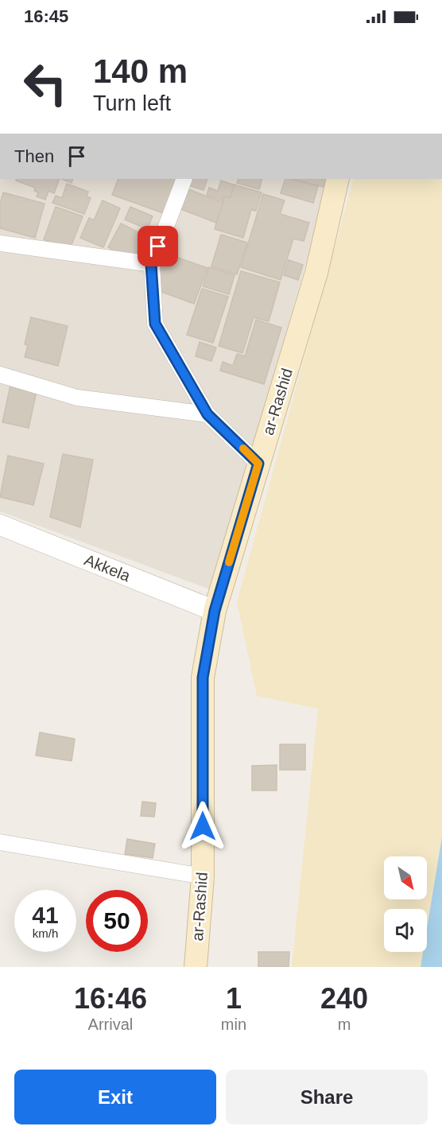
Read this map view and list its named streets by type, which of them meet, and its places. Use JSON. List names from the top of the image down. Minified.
{"streets":{"main road":["ar-Rashid"],"street":["Akkela"]},"crossings":[["ar-Rashid","Akkela"]],"north":"bottom right","page":{"status":"16:45","turn":["140 m","Turn left"],"then":"Then","speed":"41 km/h","limit":"50","eta":["16:46","Arrival","1","min","240","m"],"buttons":["Exit","Share"]}}
